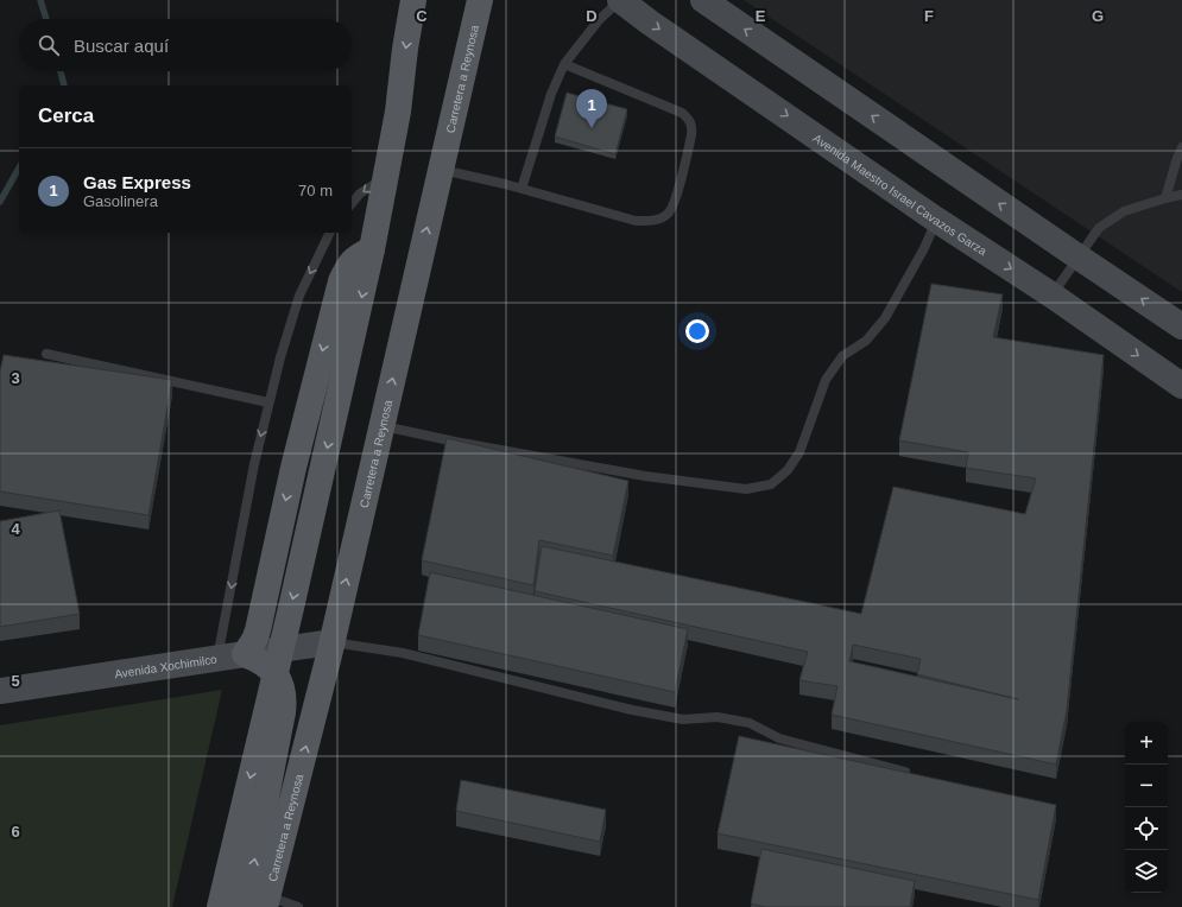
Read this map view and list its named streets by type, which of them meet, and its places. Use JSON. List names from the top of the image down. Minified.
{"streets":{"main road":["Carretera a Reynosa","Avenida Maestro Israel Cavazos Garza","Avenida Xochimilco"]},"page":{"search":"Buscar aquí","heading":"Cerca","pins":"1","list":[{"mark":"1","name":"Gas Express","note":"Gasolinera","value":"70 m"}],"map_buttons":["+","−"]},"grid":{"columns":["C","D","E","F","G"],"rows":["3","4","5","6"]}}
